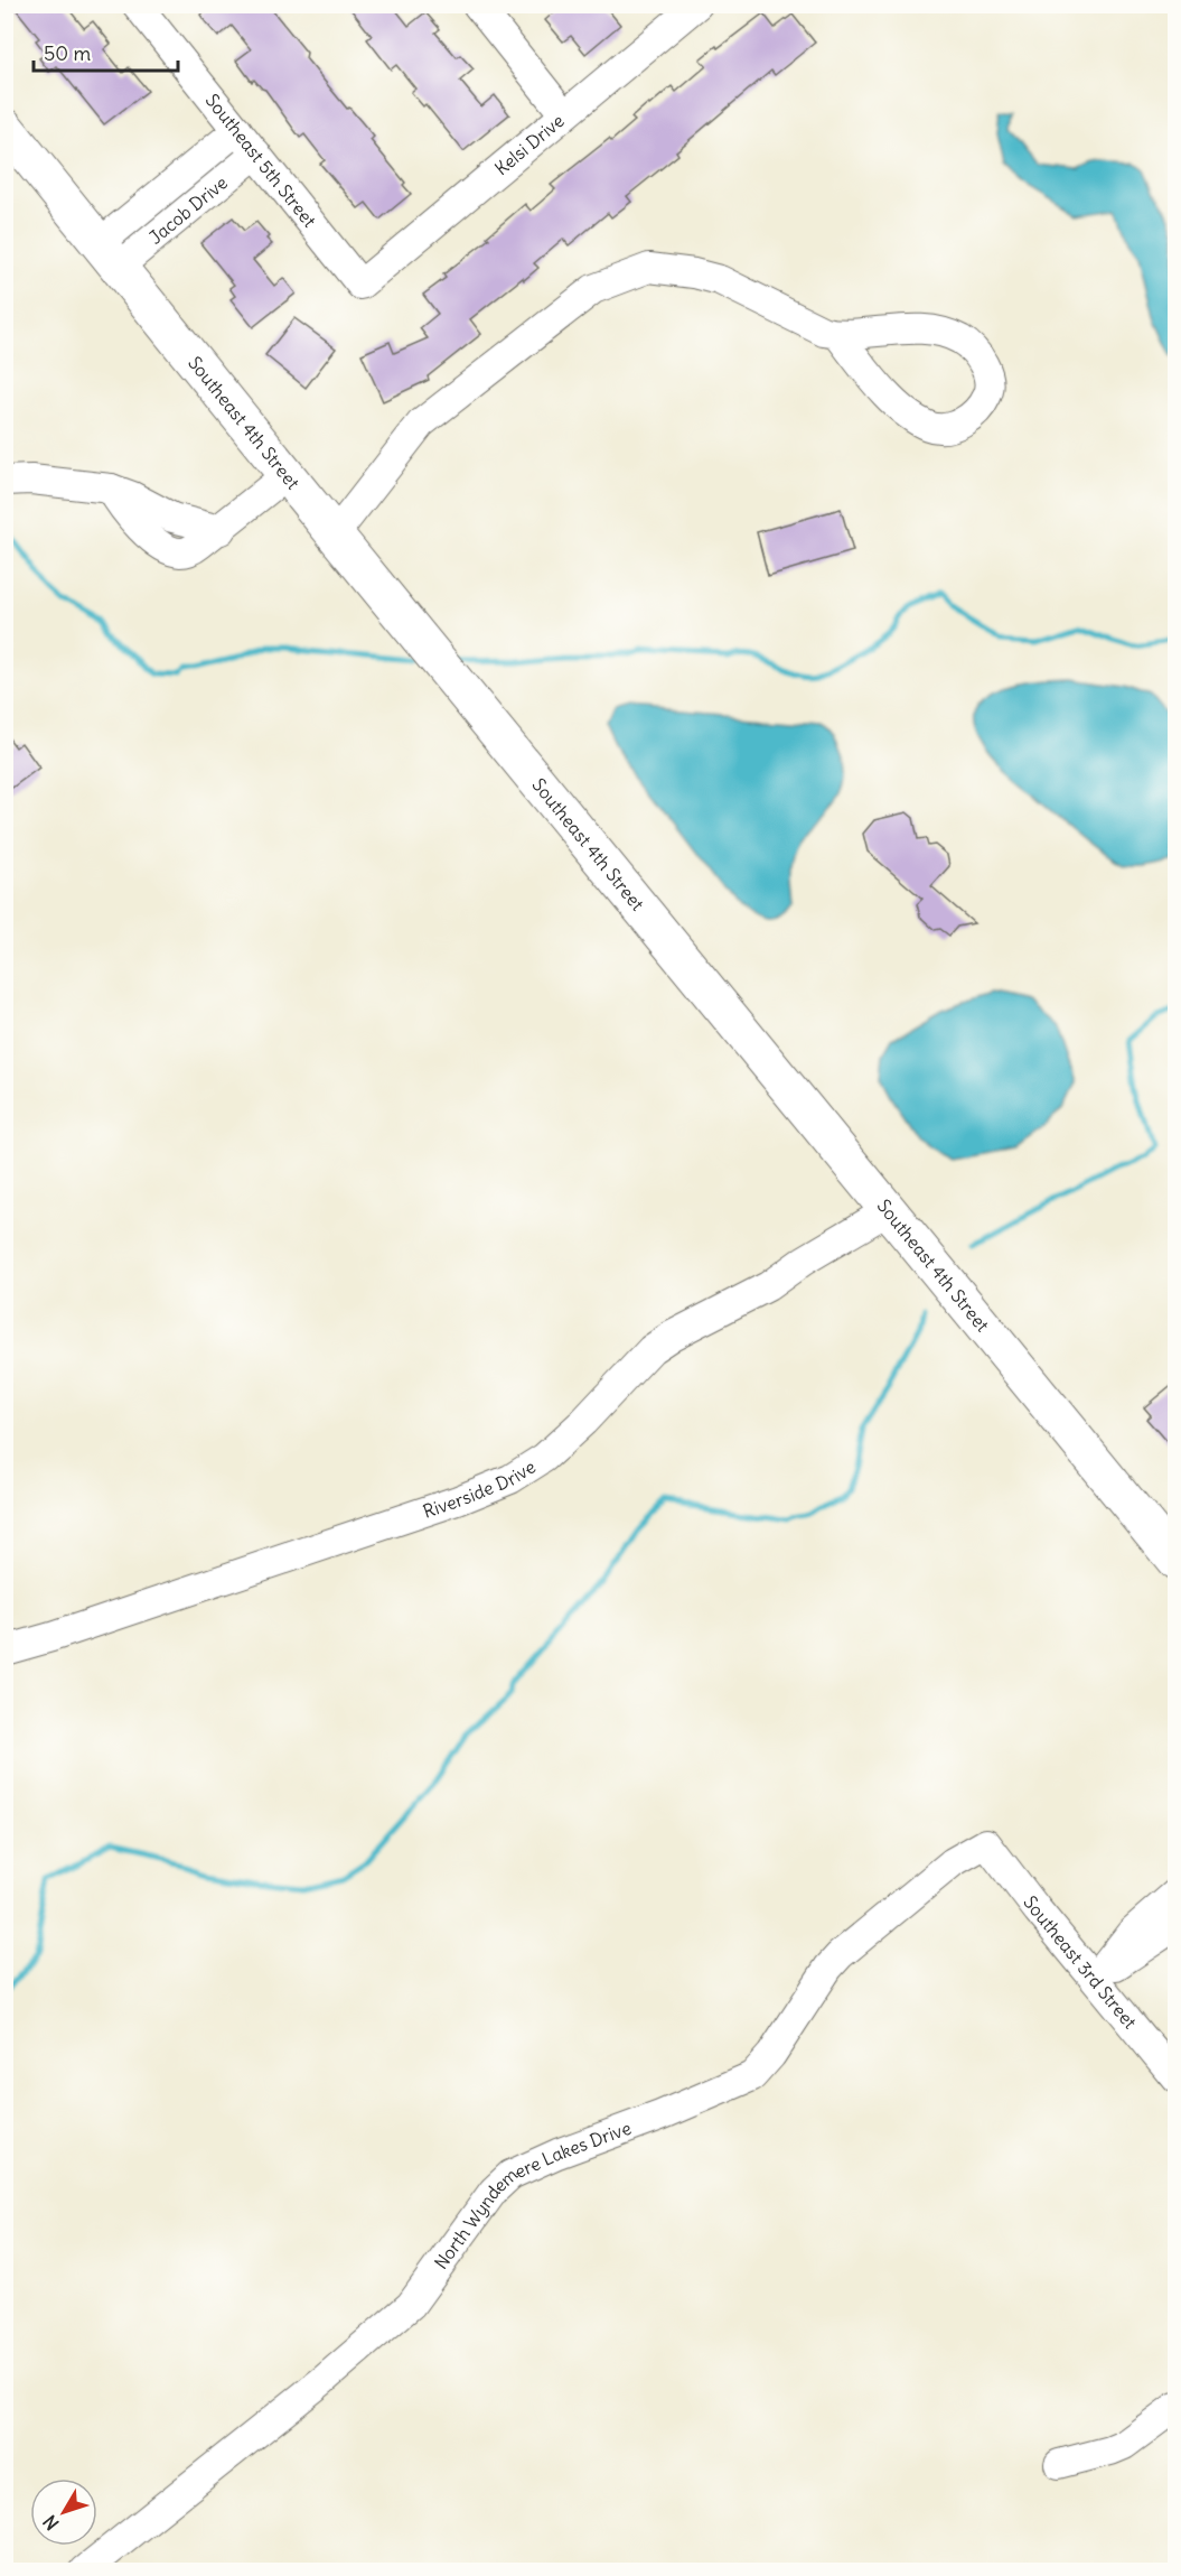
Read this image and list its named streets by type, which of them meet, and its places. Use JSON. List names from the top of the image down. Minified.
{"streets":{"main road":["Southeast 4th Street"],"street":["Kelsi Drive","Southeast 5th Street","Jacob Drive","Riverside Drive","Southeast 3rd Street","North Wyndemere Lakes Drive"]},"crossings":[["Kelsi Drive","Southeast 5th Street"],["Southeast 5th Street","Jacob Drive"],["Jacob Drive","Southeast 4th Street"],["Southeast 4th Street","Riverside Drive"],["Southeast 3rd Street","North Wyndemere Lakes Drive"]],"scale_bar":"50 m","north":"bottom left"}
